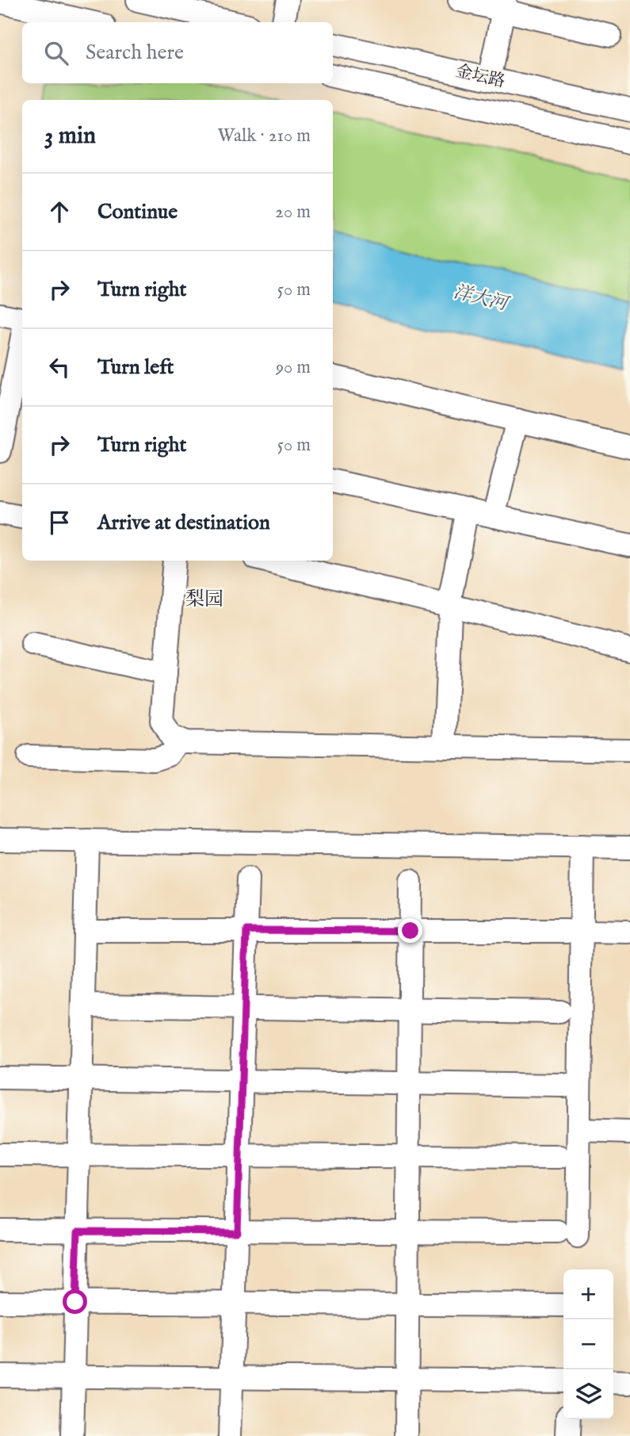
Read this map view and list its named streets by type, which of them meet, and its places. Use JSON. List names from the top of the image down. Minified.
{"streets":{"street":["金坛路"]},"districts":["梨园"],"water":["洋大河"],"page":{"search":"Search here","heading":["3 min","Walk · 210 m"],"list":[["Continue","20 m"],["Turn right","50 m"],["Turn left","90 m"],["Turn right","50 m"],"Arrive at destination"],"map_buttons":["+","−"]}}
